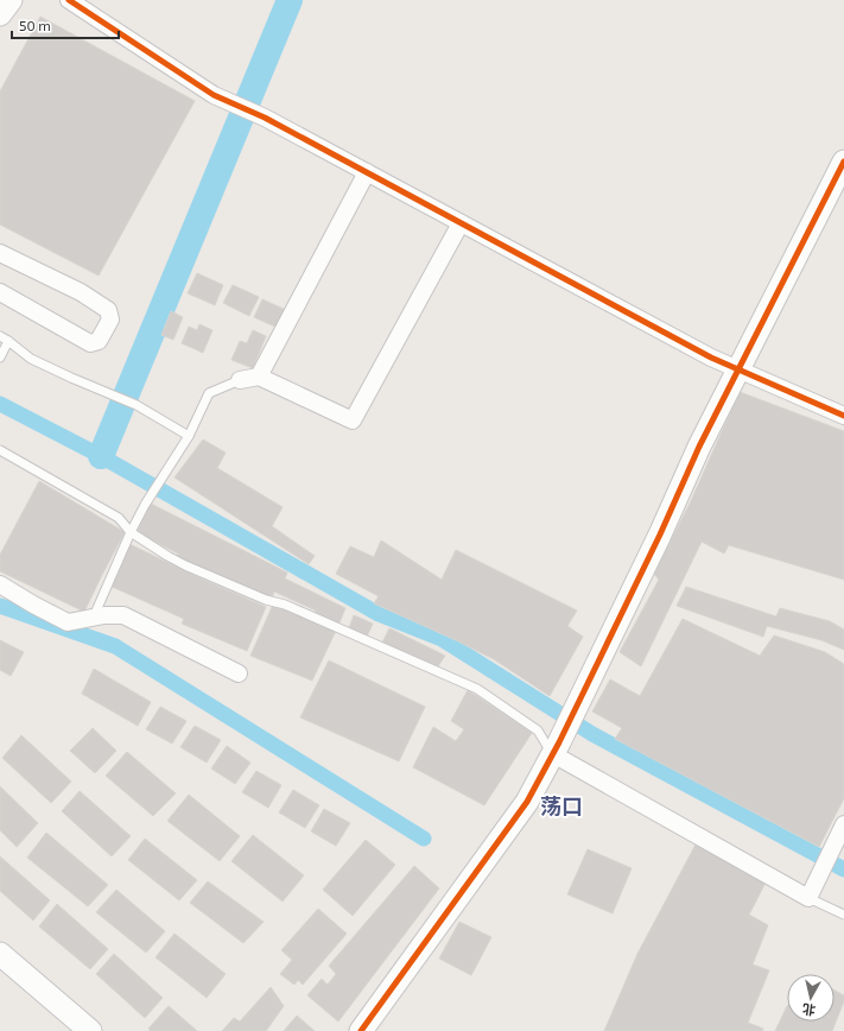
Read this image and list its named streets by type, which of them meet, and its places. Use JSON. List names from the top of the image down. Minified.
{"districts":["荡口"],"scale_bar":"50 m","north":"bottom"}
